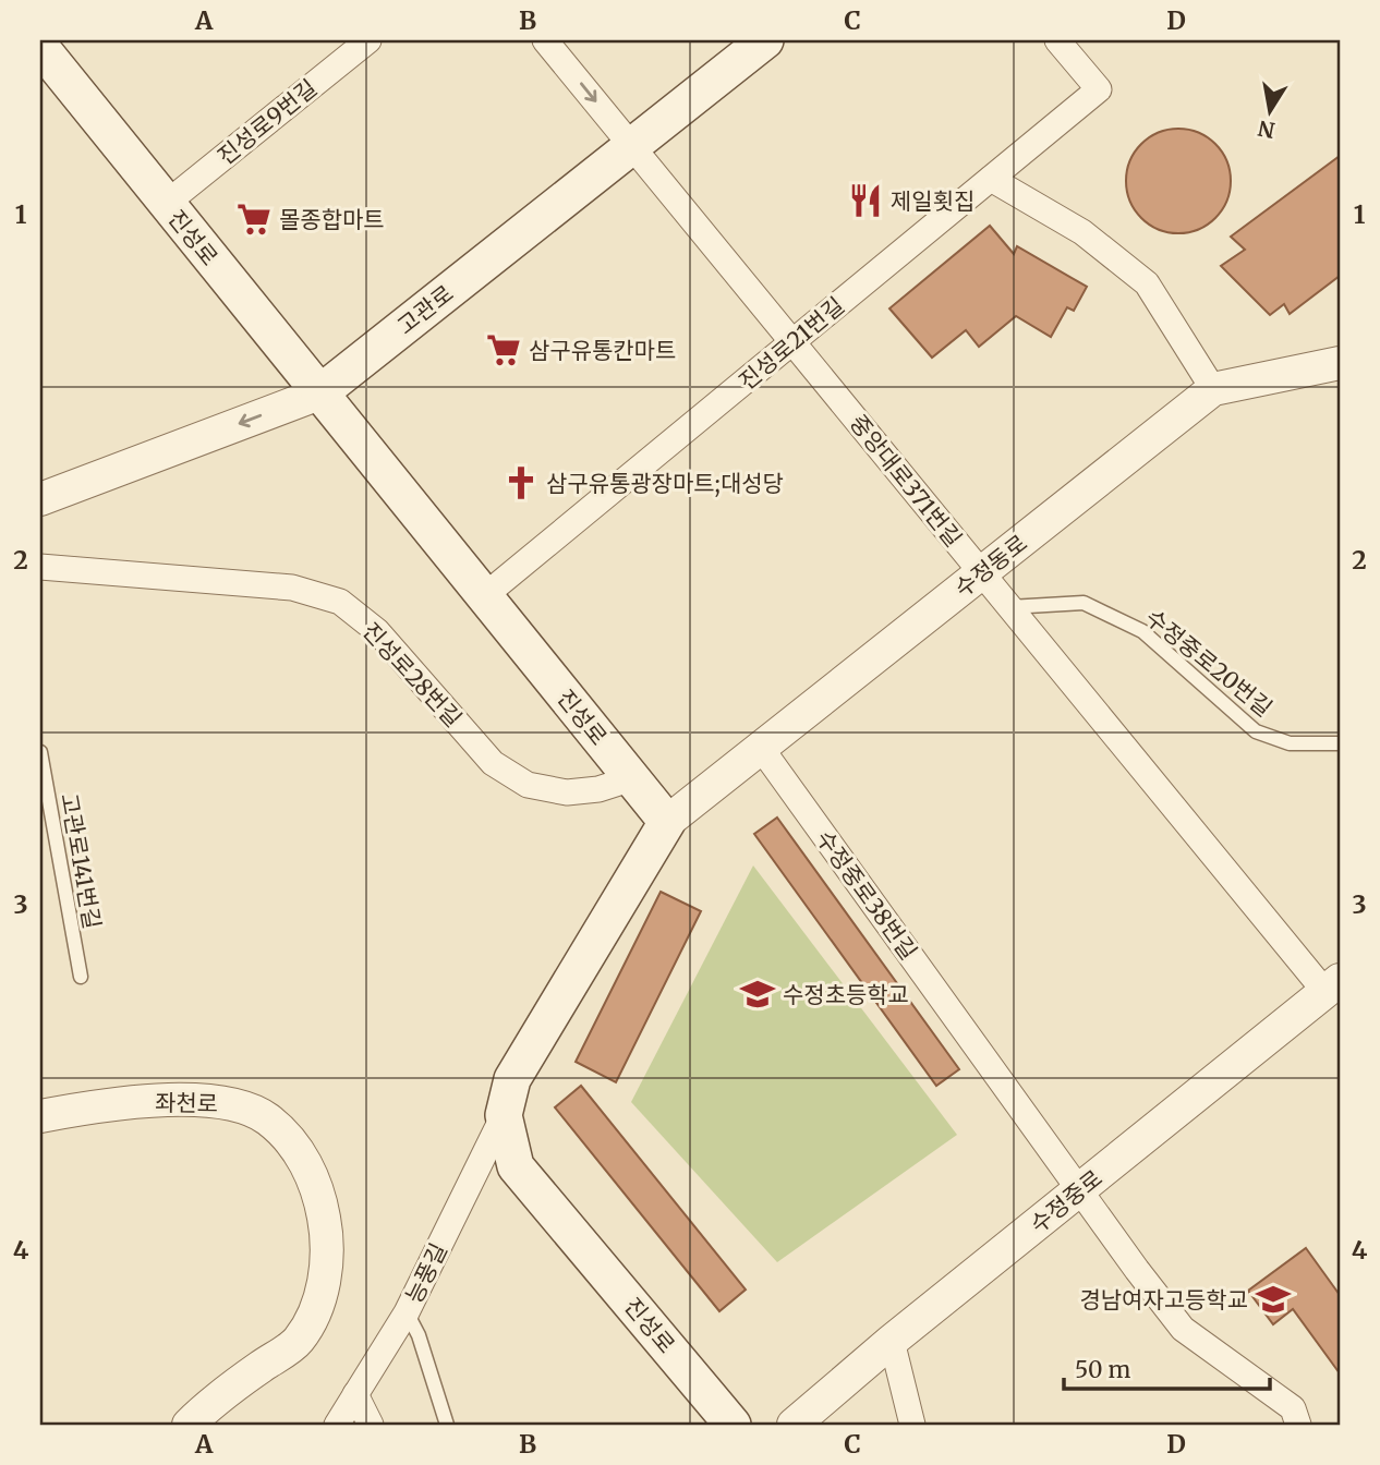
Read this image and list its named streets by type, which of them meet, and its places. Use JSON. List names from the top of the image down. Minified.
{"streets":{"main road":["진성로","고관로"],"street":["진성로9번길","진성로21번길","중앙대로371번길","수정동로","진성로28번길","수정중로38번길","좌천로","수정중로","능풍길"],"lane":["수정중로20번길","고관로141번길"]},"crossings":[["진성로9번길","진성로"],["진성로","고관로"],["진성로","진성로21번길"],["진성로","수정동로"],["진성로","진성로28번길"],["진성로","능풍길"],["고관로","중앙대로371번길"],["진성로21번길","중앙대로371번길"],["중앙대로371번길","수정동로"],["중앙대로371번길","수정중로20번길"],["중앙대로371번길","수정중로"],["수정동로","수정중로38번길"],["수정중로38번길","수정중로"]],"places":{"restaurant":["제일횟집"],"supermarket":["몰종합마트","삼구유통칸마트"],"church":["삼구유통광장마트;대성당"],"school or university":["수정초등학교","경남여자고등학교"]},"scale_bar":"50 m","north":"bottom","grid":{"columns":["A","B","C","D"],"rows":["1","2","3","4"]}}
